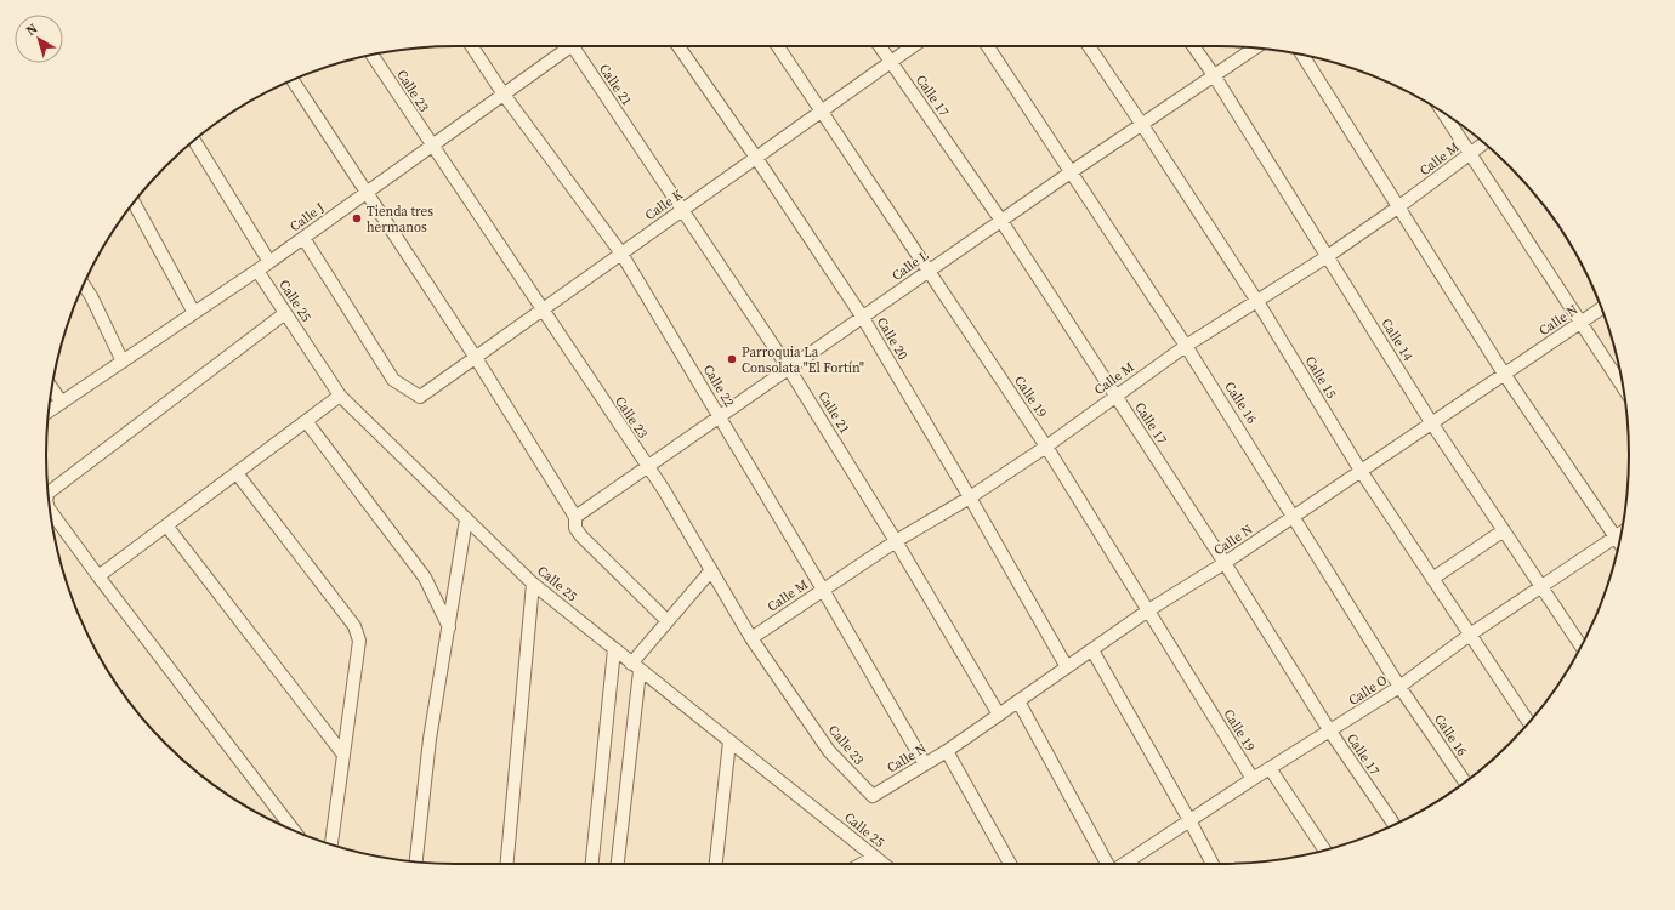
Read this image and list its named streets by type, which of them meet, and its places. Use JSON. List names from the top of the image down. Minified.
{"streets":{"street":["Calle 21","Calle 23","Calle 17","Calle M","Calle K","Calle J","Calle L","Calle 25","Calle N","Calle 20","Calle 14","Calle 15","Calle 22","Calle 19","Calle 16","Calle O"]},"crossings":[["Calle 21","Calle M"],["Calle 21","Calle K"],["Calle 21","Calle L"],["Calle 21","Calle N"],["Calle 23","Calle M"],["Calle 23","Calle K"],["Calle 23","Calle J"],["Calle 23","Calle L"],["Calle 23","Calle N"],["Calle 17","Calle M"],["Calle 17","Calle K"],["Calle 17","Calle L"],["Calle 17","Calle N"],["Calle 17","Calle O"],["Calle M","Calle 20"],["Calle M","Calle 14"],["Calle M","Calle 15"],["Calle M","Calle 22"],["Calle M","Calle 19"],["Calle M","Calle 16"],["Calle K","Calle J"],["Calle K","Calle 20"],["Calle K","Calle 22"],["Calle K","Calle 19"],["Calle J","Calle 25"],["Calle J","Calle 22"],["Calle L","Calle 20"],["Calle L","Calle 14"],["Calle L","Calle 15"],["Calle L","Calle 22"],["Calle L","Calle 19"],["Calle L","Calle 16"],["Calle N","Calle 20"],["Calle N","Calle 14"],["Calle N","Calle 15"],["Calle N","Calle 22"],["Calle N","Calle 19"],["Calle N","Calle 16"],["Calle 14","Calle O"],["Calle 15","Calle O"],["Calle 19","Calle O"],["Calle 16","Calle O"]],"places":["Tienda tres hermanos","Parroquia La Consolata \"El Fortín\""],"north":"top left"}
